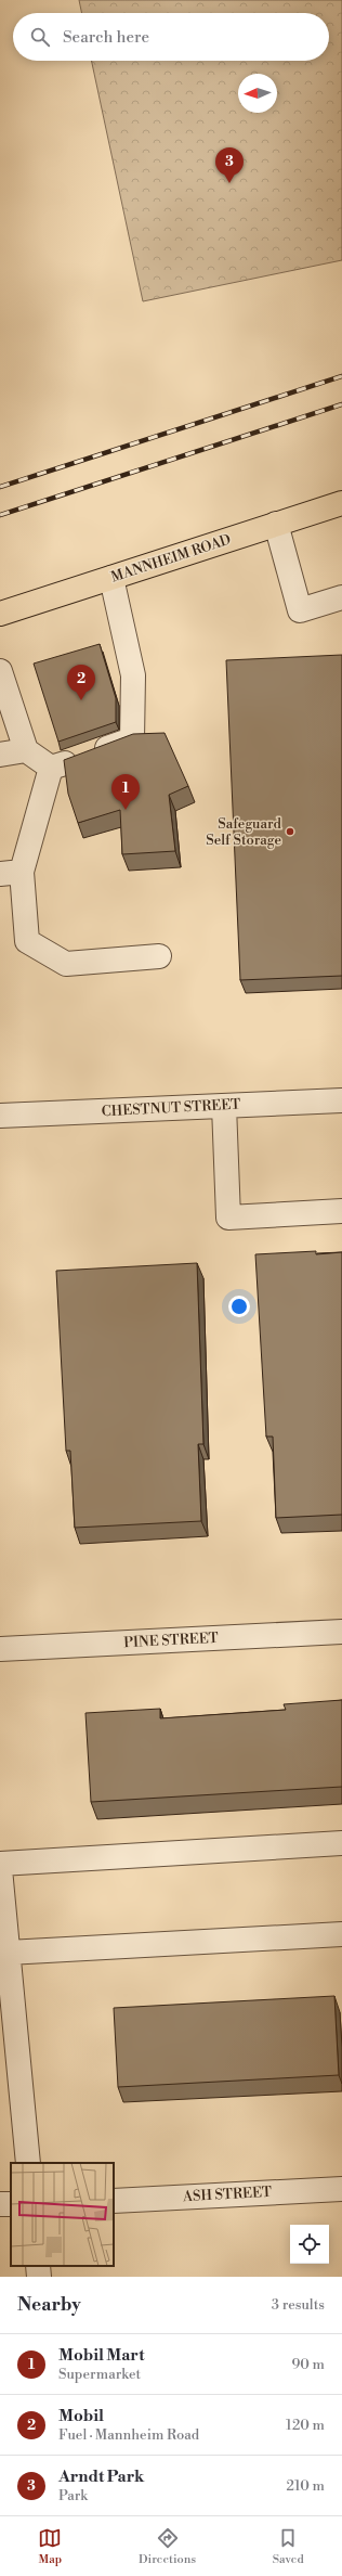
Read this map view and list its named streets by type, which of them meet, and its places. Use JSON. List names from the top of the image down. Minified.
{"streets":{"main road":["MANNHEIM ROAD"],"street":["CHESTNUT STREET","PINE STREET","ASH STREET"]},"places":["Safeguard Self Storage"],"north":"left","page":{"search":"Search here","pins":["3","2","1"],"heading":["Nearby","3 results"],"list":[{"mark":"1","name":"Mobil Mart","note":"Supermarket","value":"90 m"},{"mark":"2","name":"Mobil","note":"Fuel · Mannheim Road","value":"120 m"},{"mark":"3","name":"Arndt Park","note":"Park","value":"210 m"}],"nav":["Map","Directions","Saved"]}}
